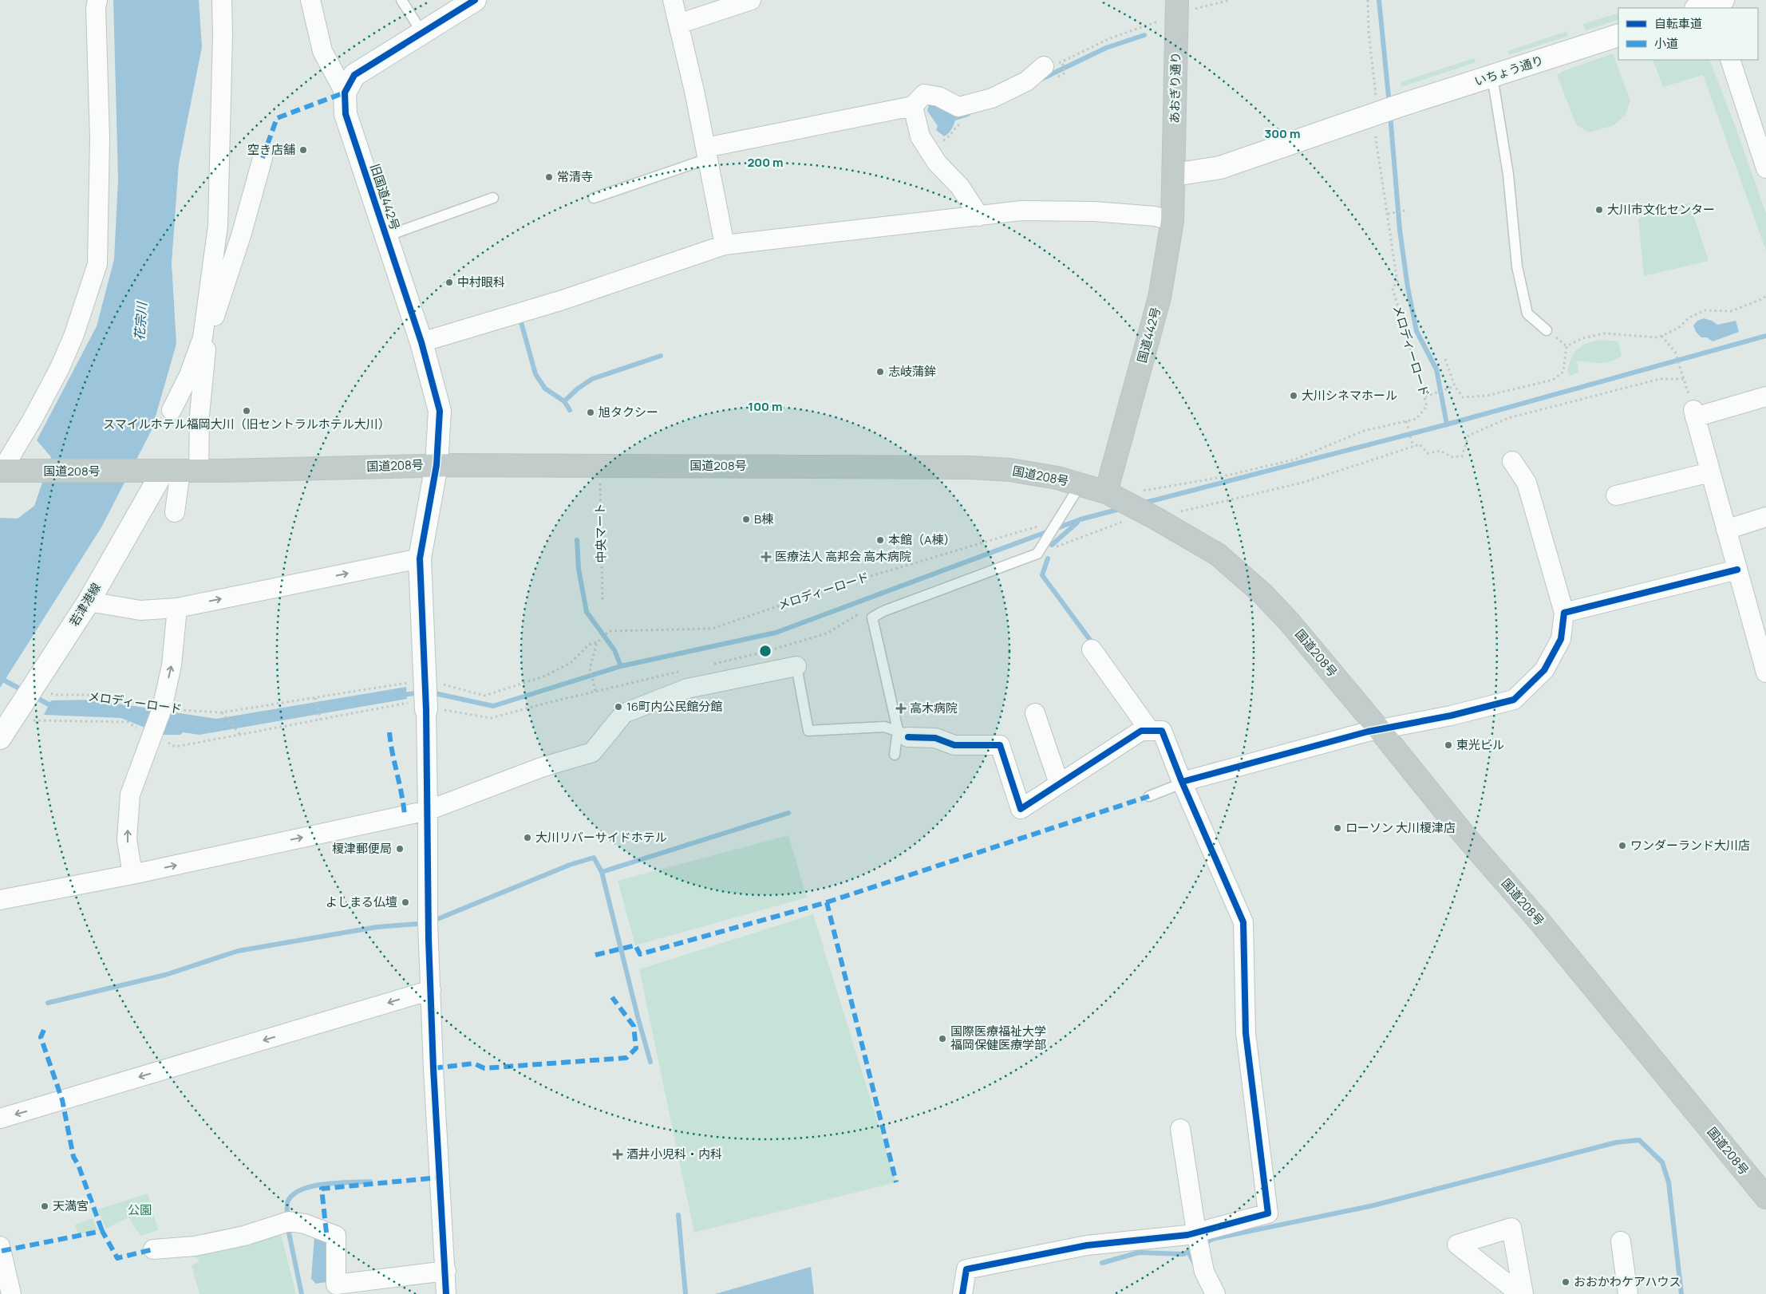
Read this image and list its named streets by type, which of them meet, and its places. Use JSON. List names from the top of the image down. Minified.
{"streets":{"highway":["あおぎり通り","国道442号","国道208号"],"street":["いちょう通り","旧国道442号","若津港線"],"path":["メロディーロード","中央マート"]},"crossings":[["いちょう通り","あおぎり通り"],["いちょう通り","国道442号"],["あおぎり通り","国道442号"],["旧国道442号","メロディーロード"],["旧国道442号","国道208号"],["国道442号","国道208号"],["メロディーロード","若津港線"],["国道208号","中央マート"],["国道208号","若津港線"]],"water":["花宗川"],"parks":["公園"],"places":{"other":["空き店舗","常清寺","大川市文化センター","中村眼科","志岐蒲鉾","大川シネマホール","スマイルホテル福岡大川（旧セントラルホテル大川）","旭タクシー","B棟","本館（A棟）","16町内公民館分館","東光ビル","ローソン 大川榎津店","大川リバーサイドホテル","ワンダーランド大川店","榎津郵便局","よしまる仏壇","国際医療福祉大学 福岡保健医療学部","天満宮","おおかわケアハウス"],"health":["医療法人 高邦会 高木病院","高木病院","酒井小児科・内科"]},"legend":["自転車道","小道"],"rings":["300 m","200 m","100 m"]}
